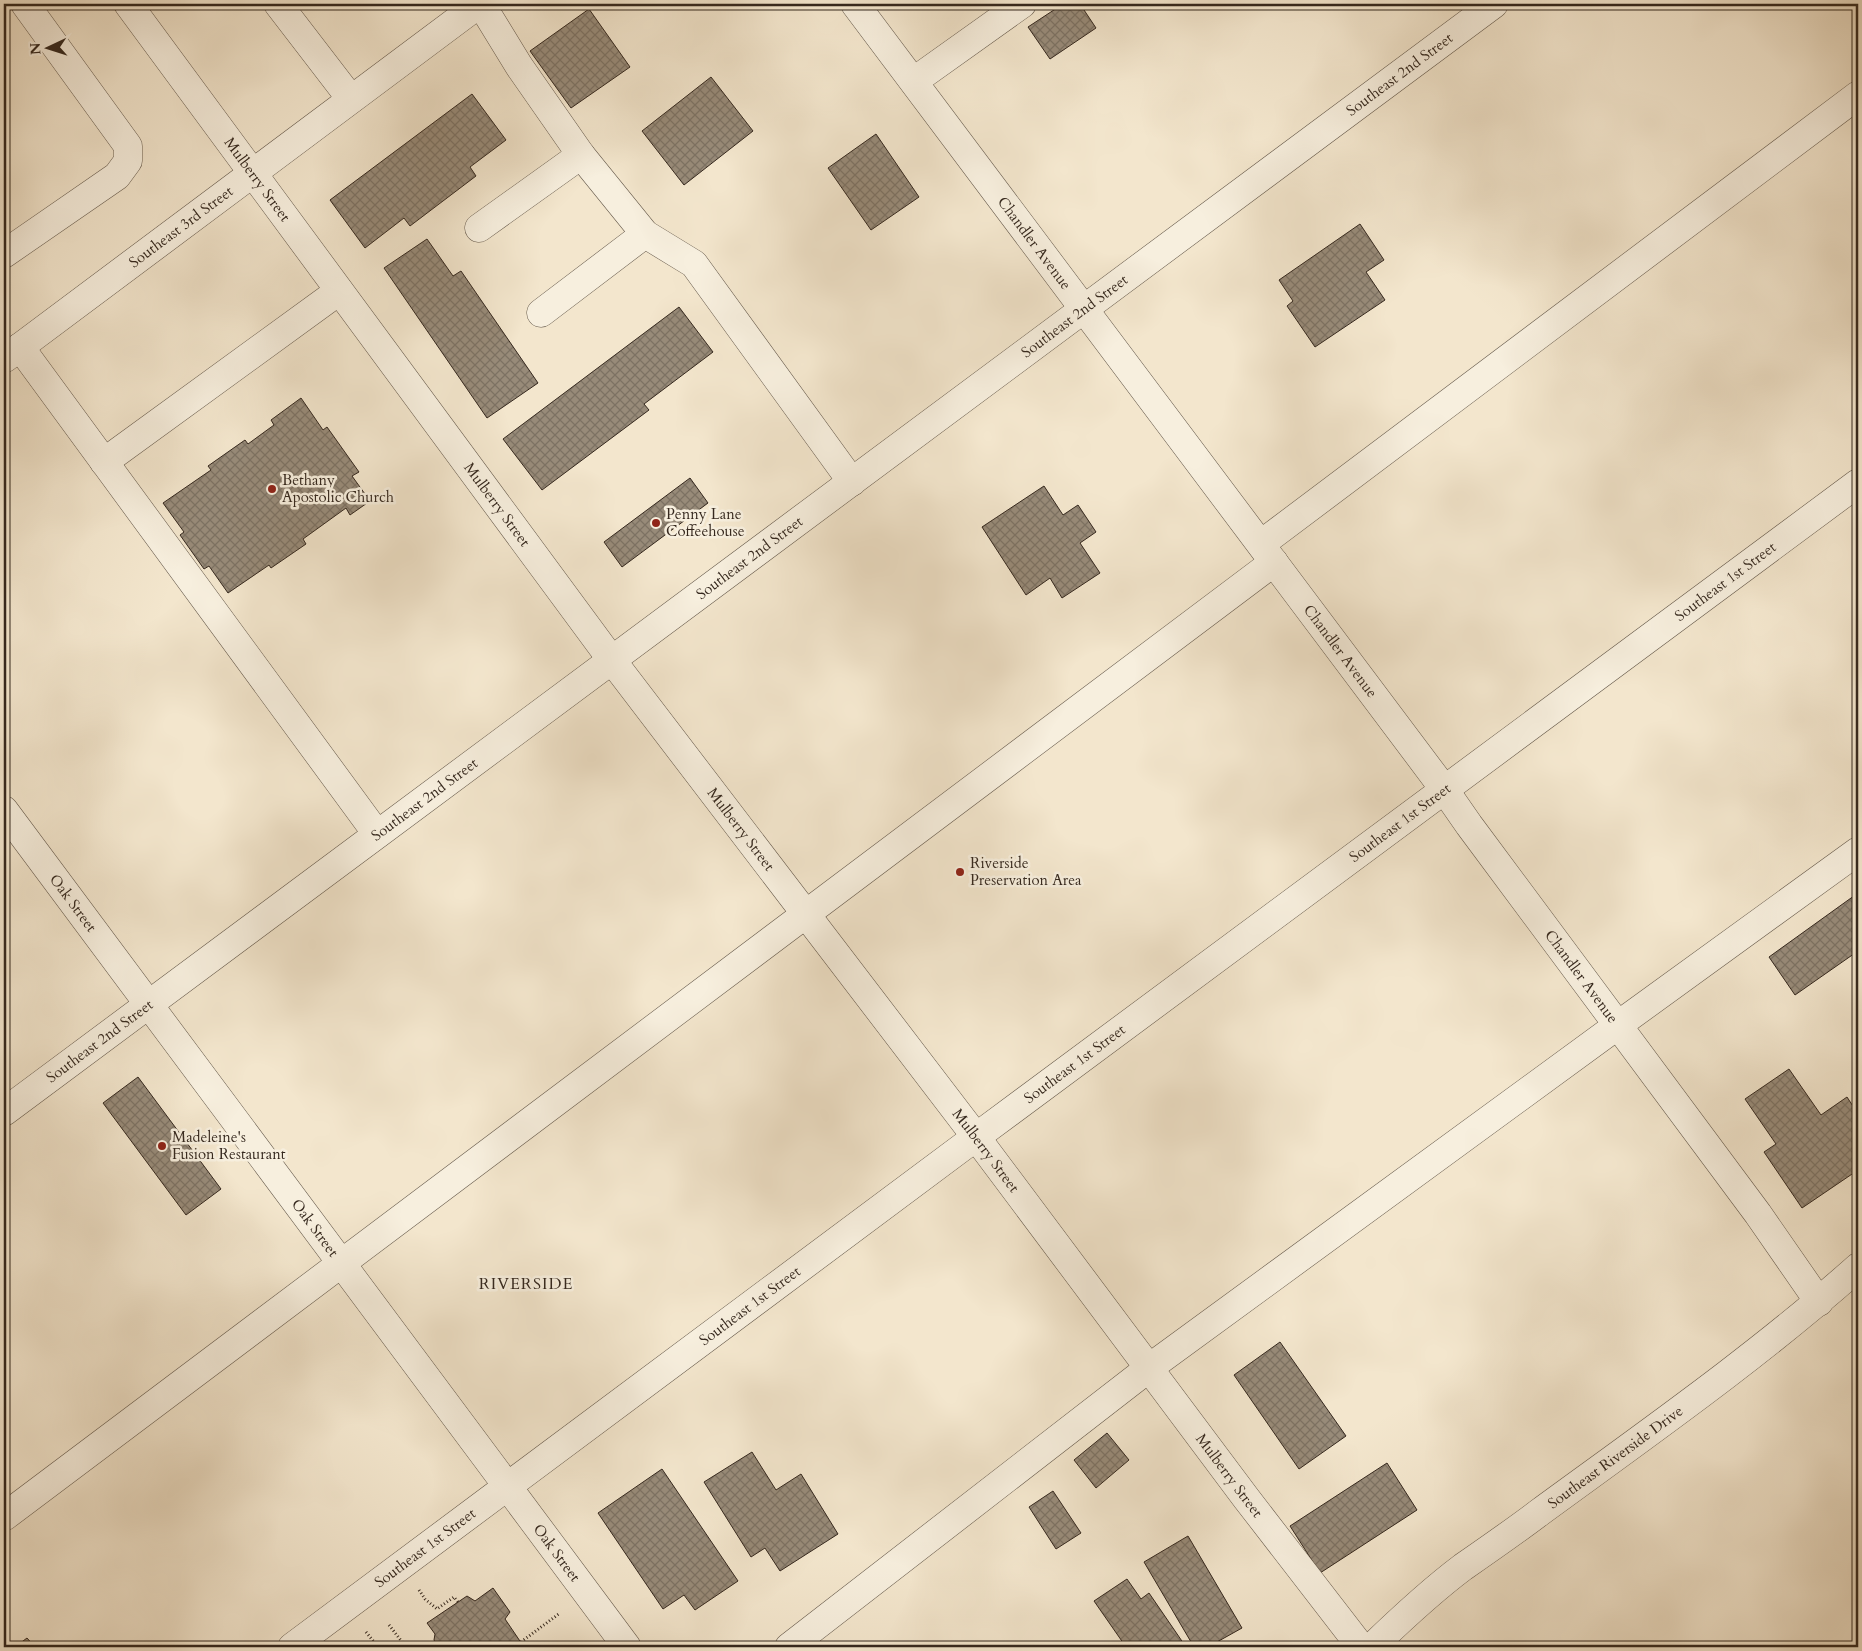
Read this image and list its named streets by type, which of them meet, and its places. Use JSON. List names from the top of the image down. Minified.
{"streets":{"street":["Southeast 2nd Street","Mulberry Street","Southeast 3rd Street","Chandler Avenue","Southeast 1st Street","Oak Street","Southeast Riverside Drive"]},"crossings":[["Southeast 2nd Street","Mulberry Street"],["Southeast 2nd Street","Chandler Avenue"],["Southeast 2nd Street","Oak Street"],["Mulberry Street","Southeast 3rd Street"],["Mulberry Street","Southeast 1st Street"],["Chandler Avenue","Southeast 1st Street"],["Chandler Avenue","Southeast Riverside Drive"],["Southeast 1st Street","Oak Street"]],"districts":["RIVERSIDE"],"places":["Bethany Apostolic Church","Penny Lane Coffeehouse","Riverside Preservation Area","Madeleine's Fusion Restaurant"],"north":"left"}
